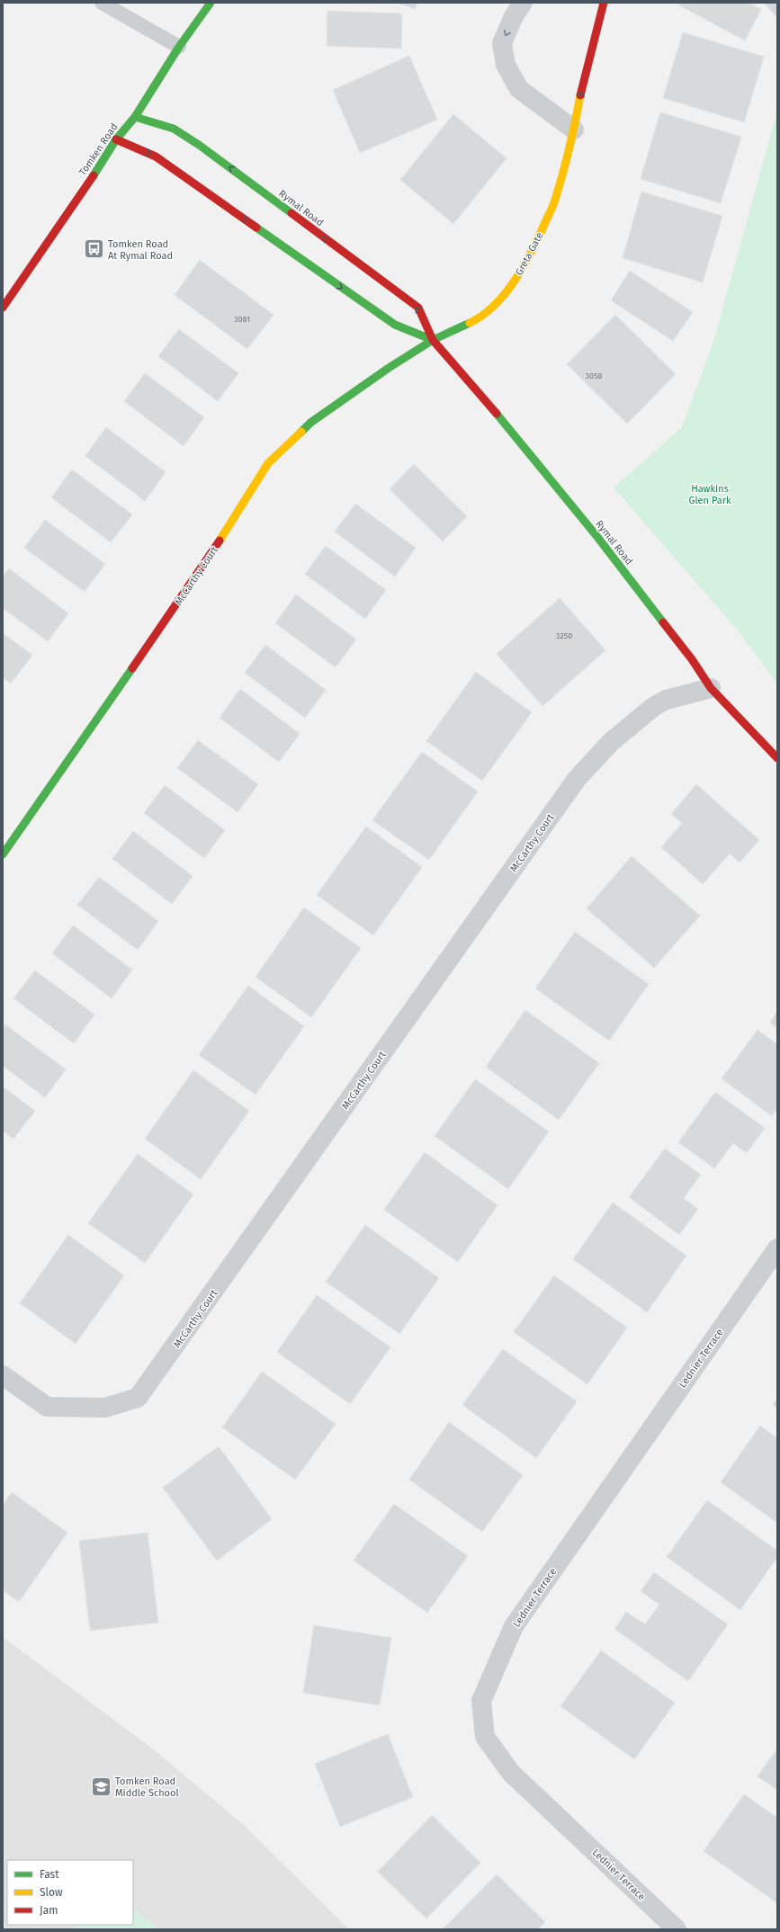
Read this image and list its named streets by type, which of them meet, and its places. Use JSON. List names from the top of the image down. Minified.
{"streets":{"street":["Tomken Road","Rymal Road","Greta Gate","McCarthy Court","Lednier Terrace"]},"crossings":[["Tomken Road","Rymal Road"],["Rymal Road","Greta Gate"],["Rymal Road","McCarthy Court"],["Greta Gate","McCarthy Court"]],"parks":["Hawkins Glen Park"],"places":{"bus stop":["Tomken Road At Rymal Road"],"school or university":["Tomken Road Middle School"]},"house_numbers":["3081","3058","3250"],"legend":["Fast","Slow","Jam"]}
